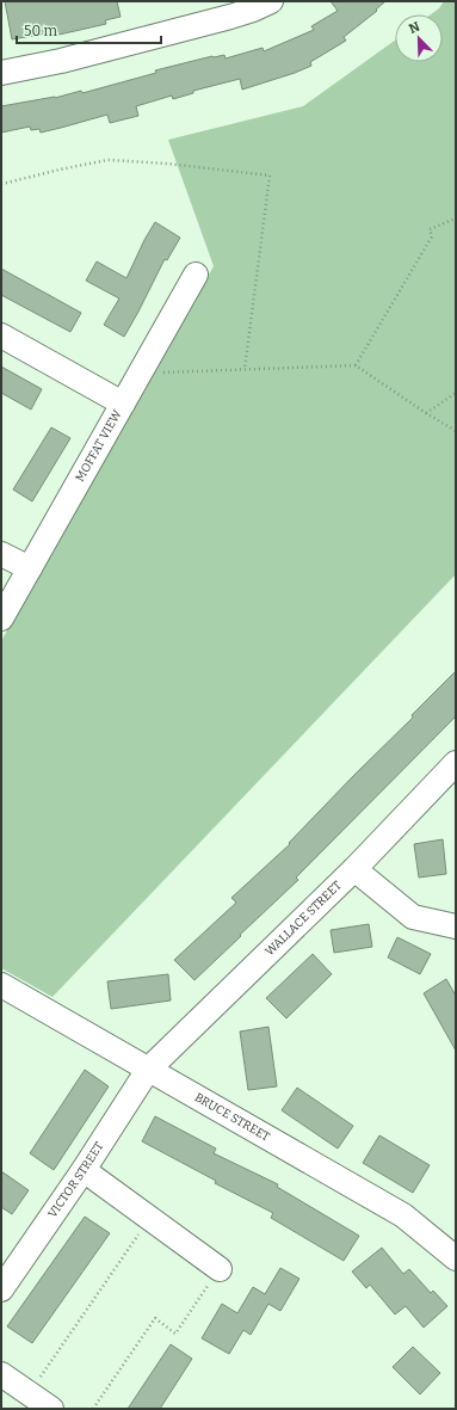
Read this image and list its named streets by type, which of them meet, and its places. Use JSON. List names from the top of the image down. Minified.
{"streets":{"street":["MOFFAT VIEW","WALLACE STREET","BRUCE STREET","VICTOR STREET"]},"crossings":[["WALLACE STREET","BRUCE STREET"],["WALLACE STREET","VICTOR STREET"],["BRUCE STREET","VICTOR STREET"]],"scale_bar":"50 m","north":"top left"}
